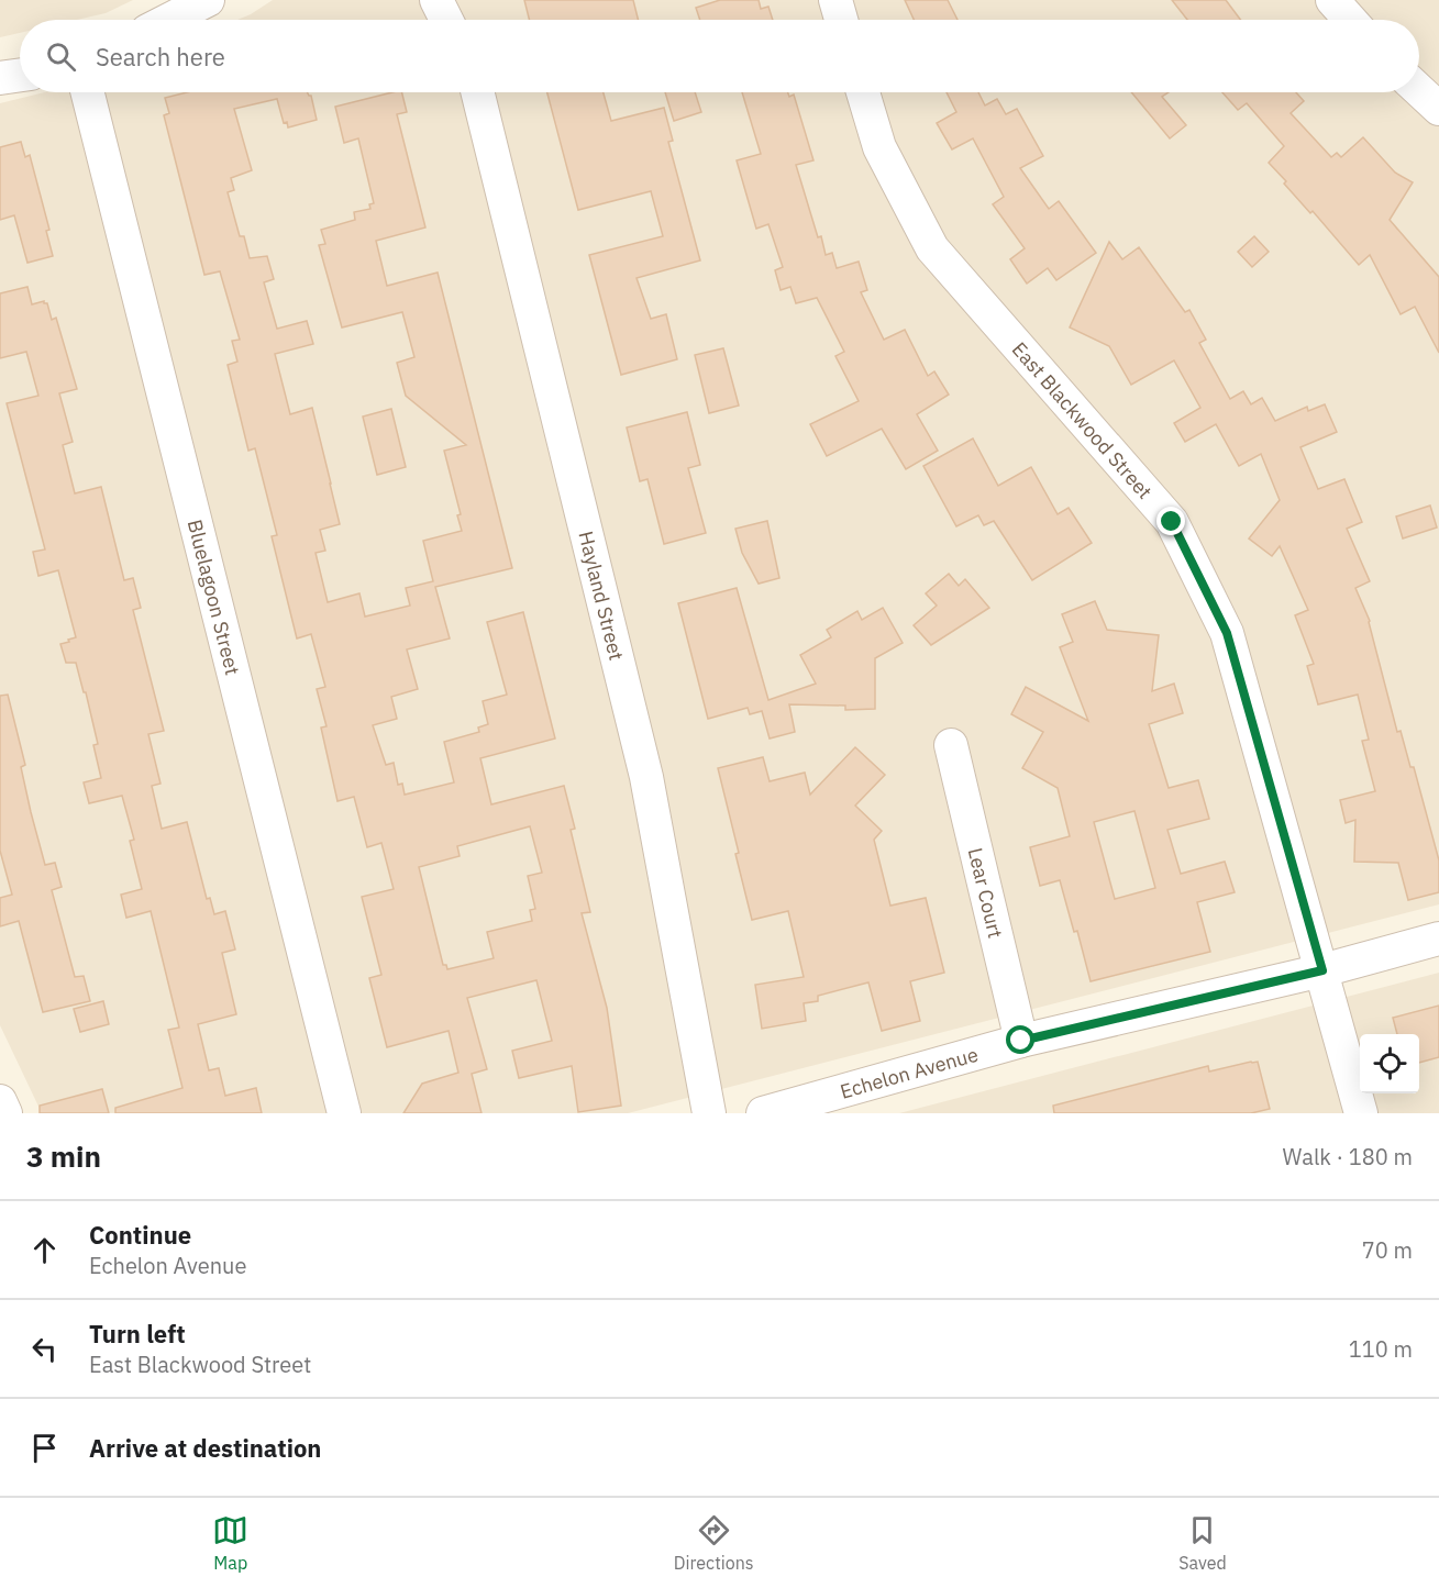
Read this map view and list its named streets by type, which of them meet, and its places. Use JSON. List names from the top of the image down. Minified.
{"streets":{"street":["East Blackwood Street","Hayland Street","Bluelagoon Street","Lear Court","Echelon Avenue"]},"crossings":[["East Blackwood Street","Echelon Avenue"],["Lear Court","Echelon Avenue"]],"page":{"search":"Search here","heading":["3 min","Walk · 180 m"],"list":[["Continue","Echelon Avenue","70 m"],["Turn left","East Blackwood Street","110 m"],"Arrive at destination"],"nav":["Map","Directions","Saved"]}}
